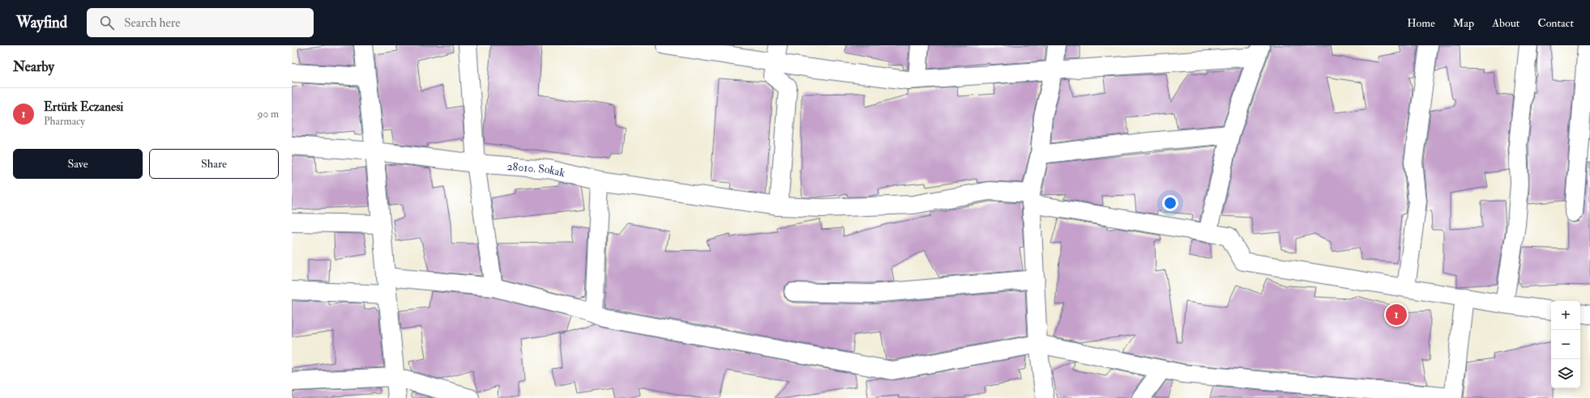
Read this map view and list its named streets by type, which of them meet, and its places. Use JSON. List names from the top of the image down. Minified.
{"streets":{"street":["28010. Sokak"]},"page":{"header":"Wayfind","search":"Search here","nav":["Home","Map","About","Contact"],"heading":"Nearby","list":[{"mark":"1","name":"Ertürk Eczanesi","note":"Pharmacy","value":"90 m"}],"buttons":["Save","Share"],"map_buttons":["+","−"],"pins":"1"}}
